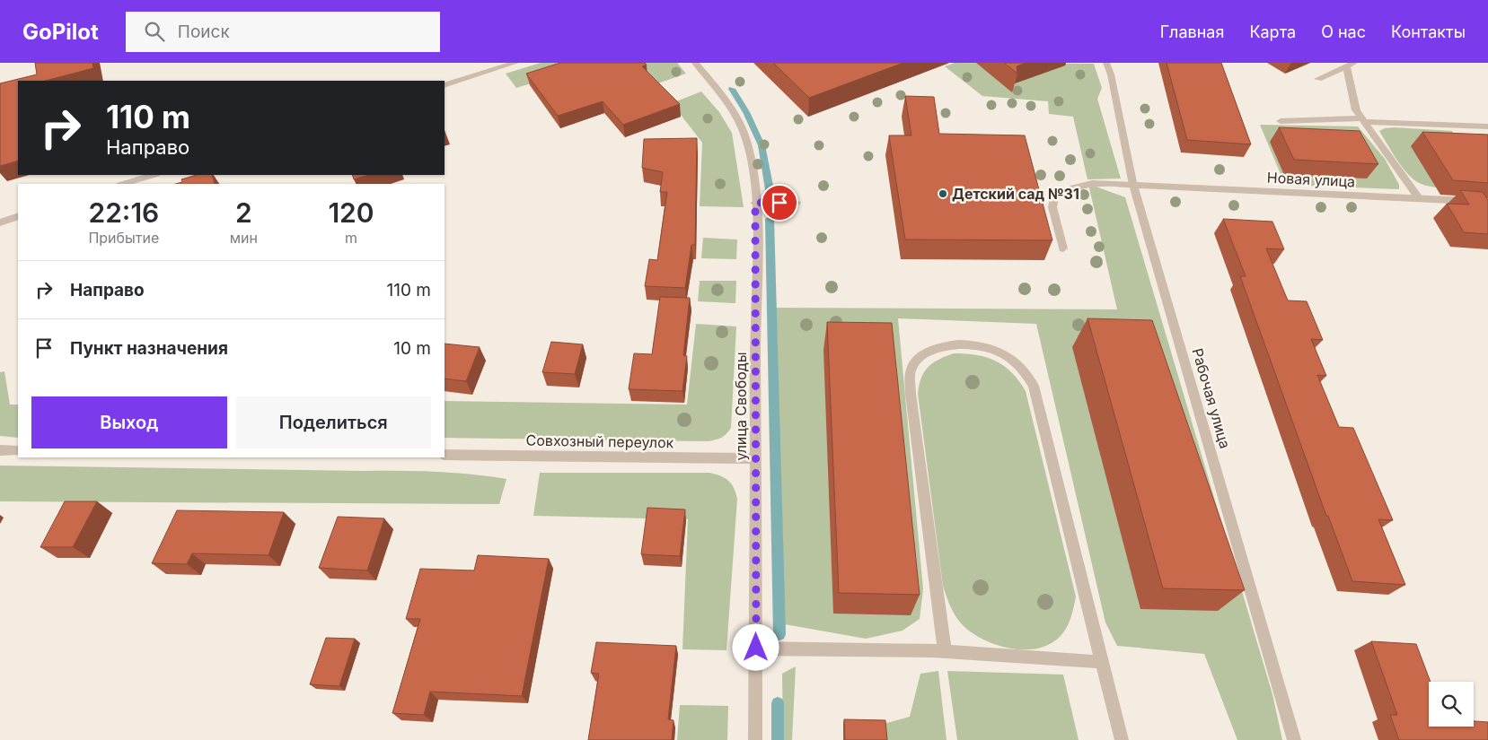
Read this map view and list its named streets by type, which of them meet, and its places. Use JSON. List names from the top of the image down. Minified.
{"streets":{"street":["Новая улица","Рабочая улица","улица Свободы","Совхозный переулок"]},"crossings":[["Новая улица","Рабочая улица"],["улица Свободы","Совхозный переулок"]],"places":["Детский сад №31"],"page":{"header":"GoPilot","search":"Поиск","nav":["Главная","Карта","О нас","Контакты"],"turn":["110 m","Направо"],"eta":["22:16","Прибытие","2","мин","120","m"],"list":[{"name":"Направо","value":"110 m"},{"name":"Пункт назначения","value":"10 m"}],"buttons":["Выход","Поделиться"]}}
